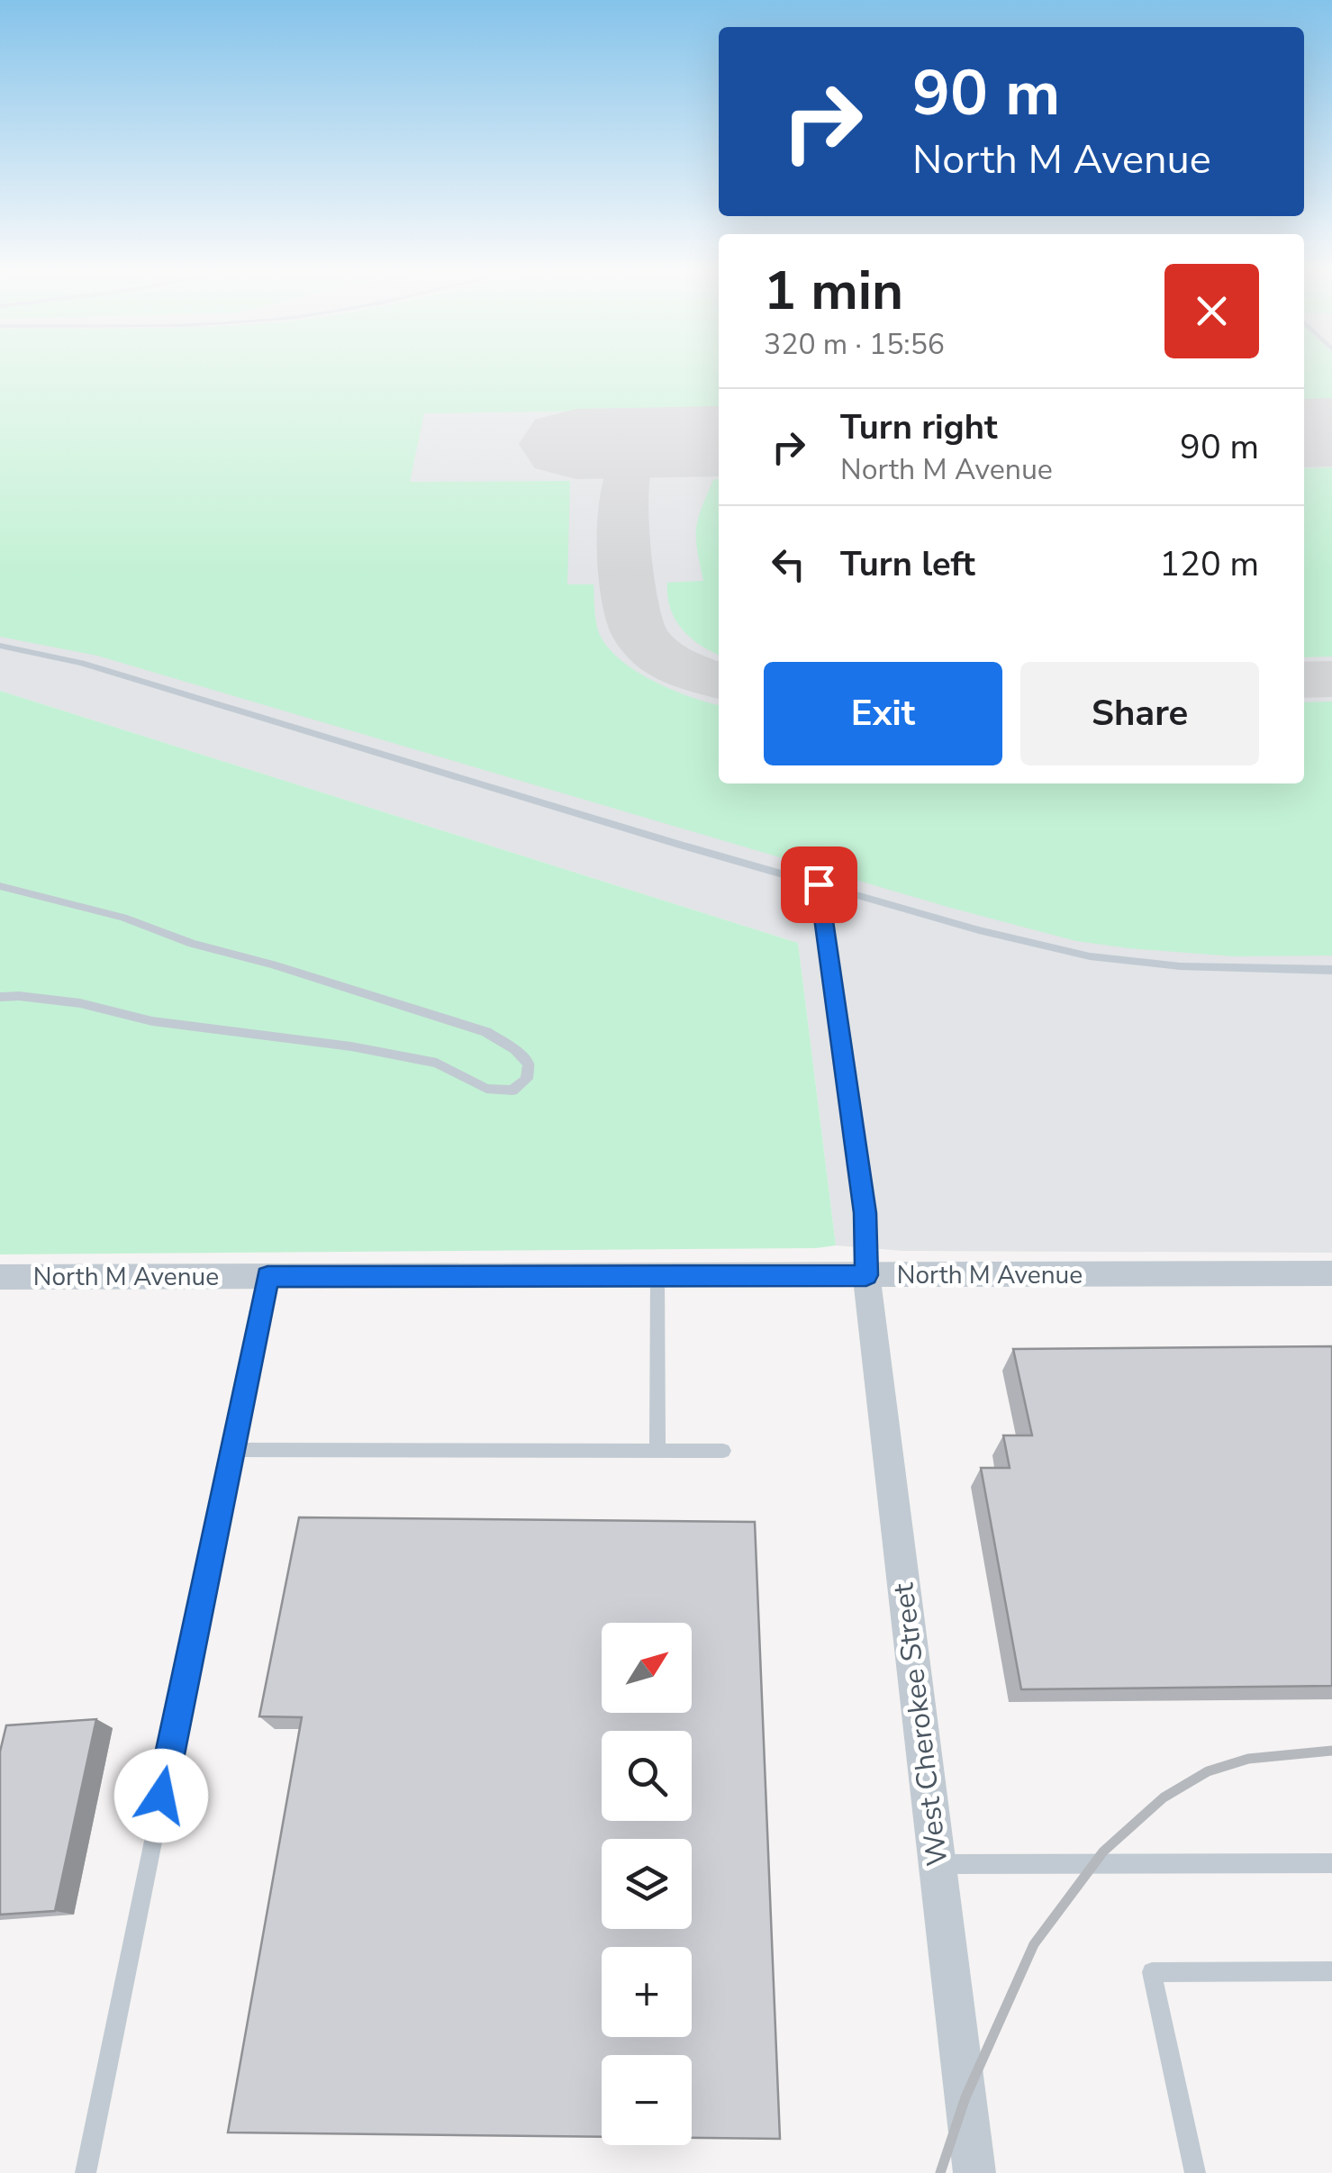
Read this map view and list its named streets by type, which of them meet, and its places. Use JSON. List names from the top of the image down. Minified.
{"streets":{"street":["North M Avenue","West Cherokee Street"]},"crossings":[["North M Avenue","West Cherokee Street"]],"north":"top right","page":{"turn":["90 m","North M Avenue"],"heading":["1 min","320 m · 15:56"],"list":[{"name":"Turn right","note":"North M Avenue","value":"90 m"},{"name":"Turn left","value":"120 m"}],"buttons":["Exit","Share"],"map_buttons":["+","−"]}}
